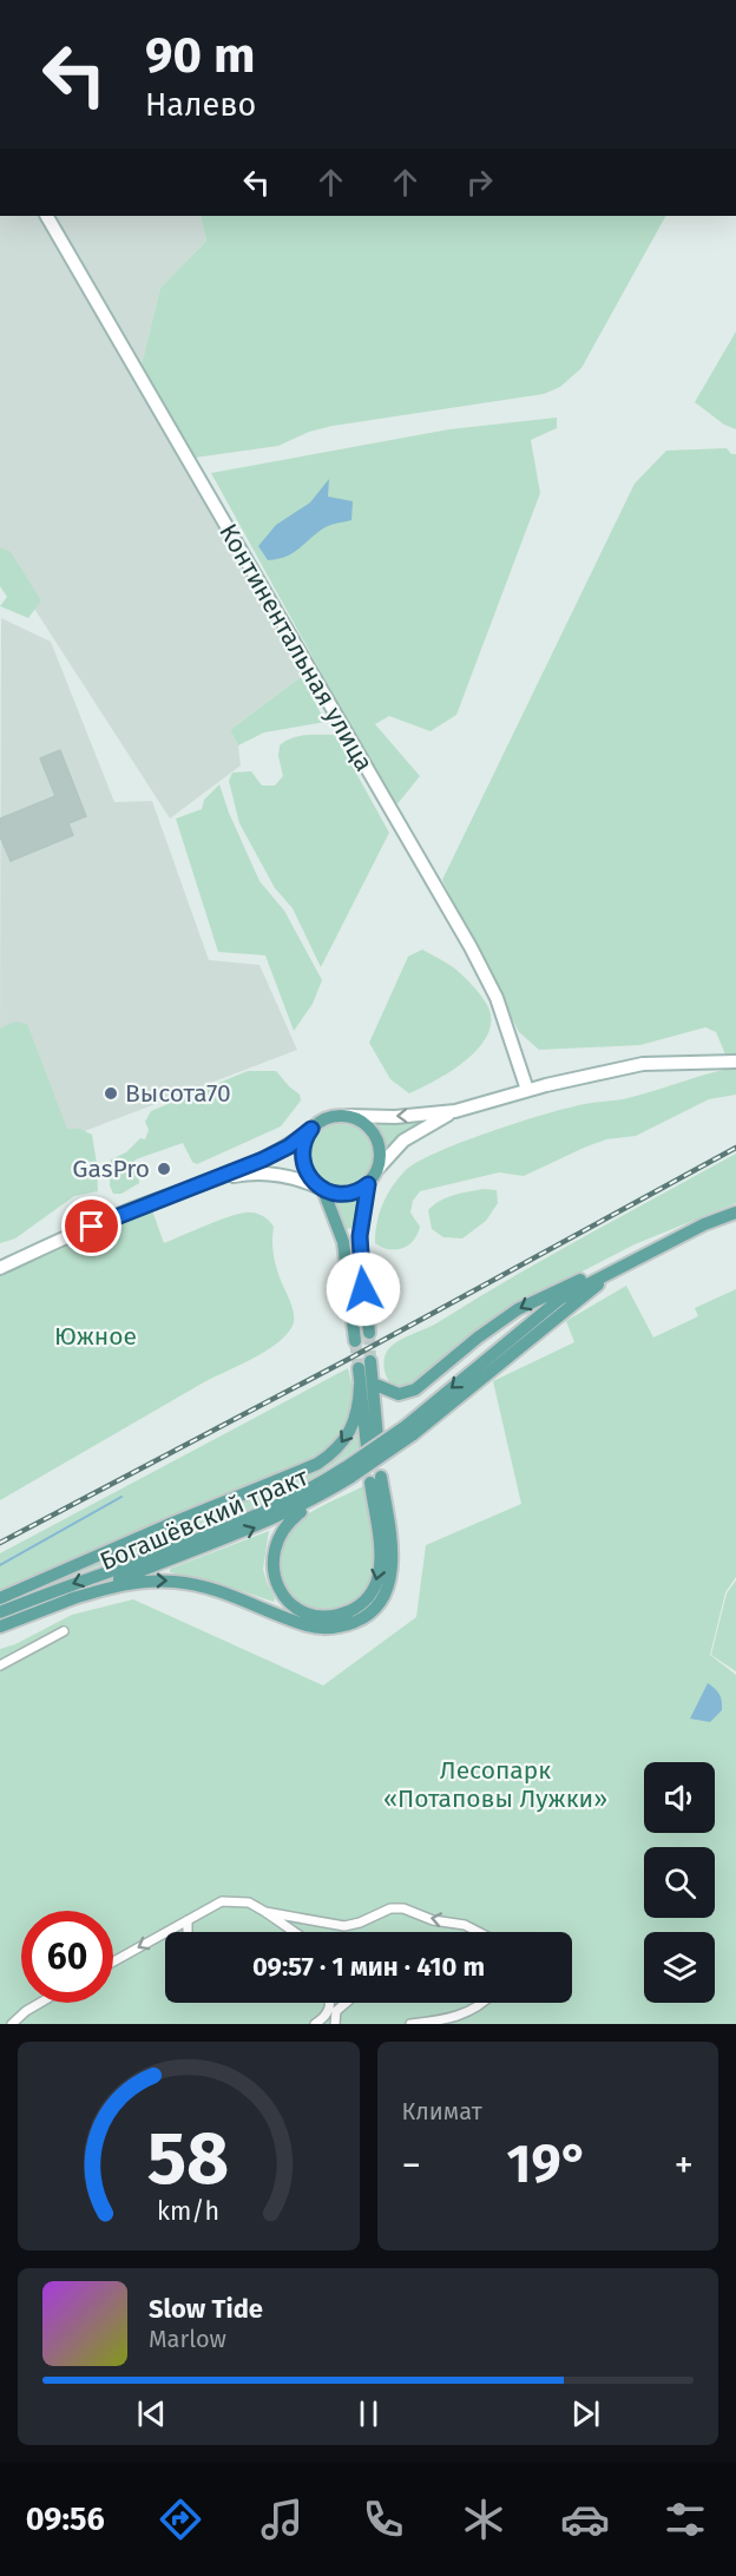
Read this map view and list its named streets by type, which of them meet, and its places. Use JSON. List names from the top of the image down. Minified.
{"streets":{"main road":["Богашёвский тракт"],"street":["Континентальная улица"]},"parks":["Южное","Лесопарк «Потаповы Лужки»"],"places":["Высота70","GasPro"],"page":{"turn":["90 m","Налево"],"limit":"60","trip":"09:57 · 1 мин · 410 m","tile":"Климат","heat":["−","19°","+"],"song":["Slow Tide","Marlow"],"tabs":"09:56","gauge":["58","km/h"]}}
